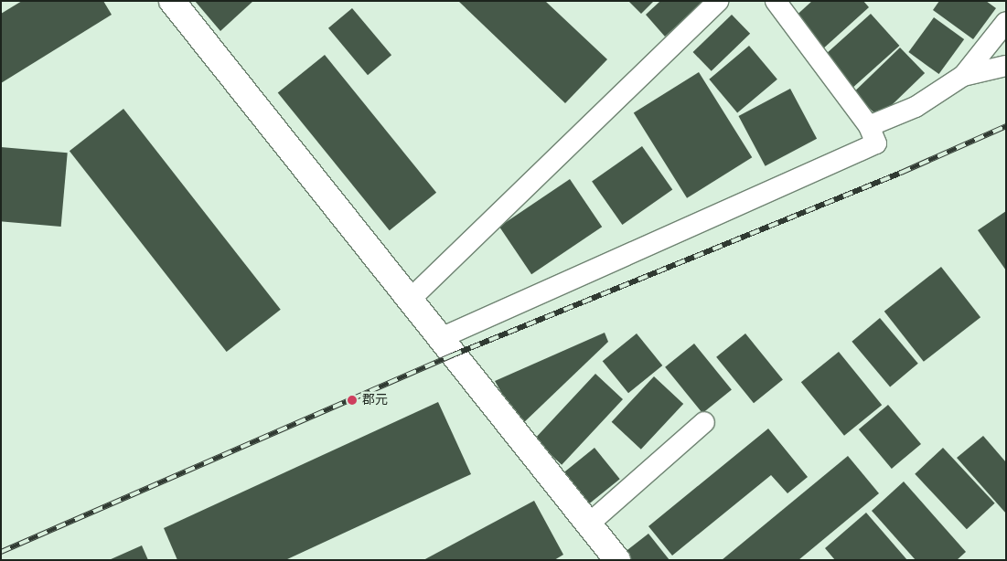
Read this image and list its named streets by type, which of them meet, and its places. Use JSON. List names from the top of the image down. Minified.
{"places":["郡元"]}
